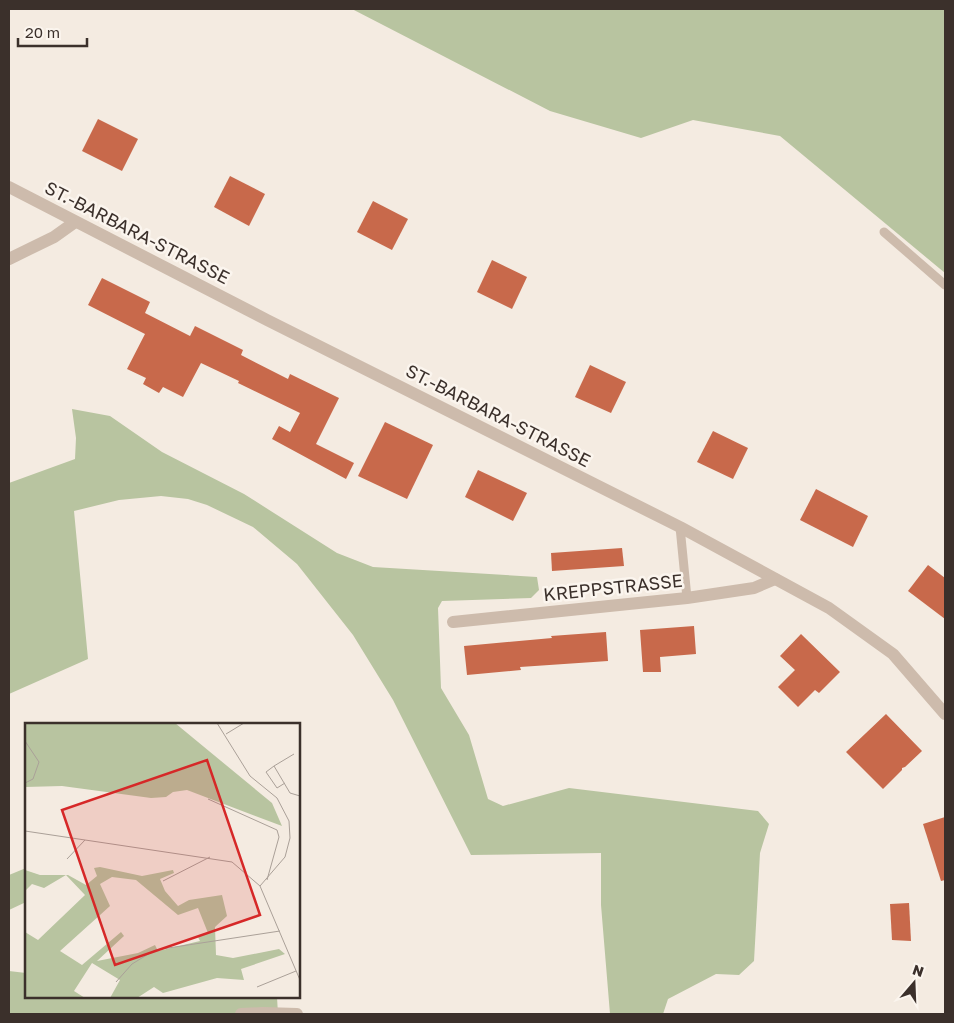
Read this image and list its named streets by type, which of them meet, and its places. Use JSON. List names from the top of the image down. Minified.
{"streets":{"street":["ST.-BARBARA-STRASSE","KREPPSTRASSE"]},"crossings":[["ST.-BARBARA-STRASSE","KREPPSTRASSE"]],"scale_bar":"20 m","north":"top"}
